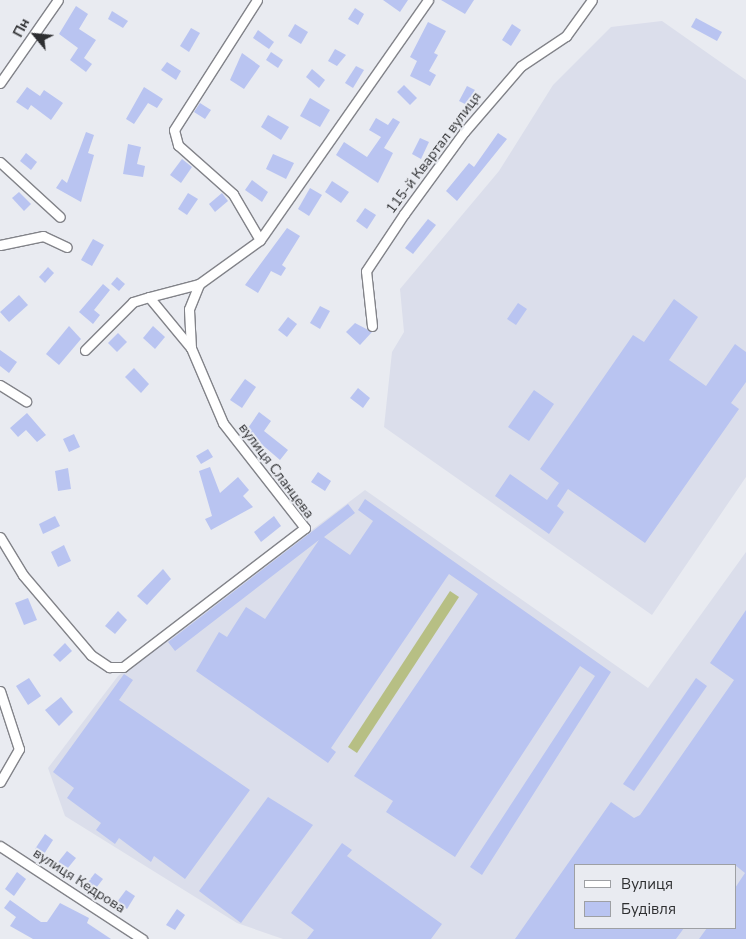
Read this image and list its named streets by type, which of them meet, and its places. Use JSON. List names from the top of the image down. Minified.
{"streets":{"street":["115-й Квартал вулиця","вулиця Сланцева","вулиця Кедрова"]},"legend":["Вулиця","Будівля"],"north":"top left"}
